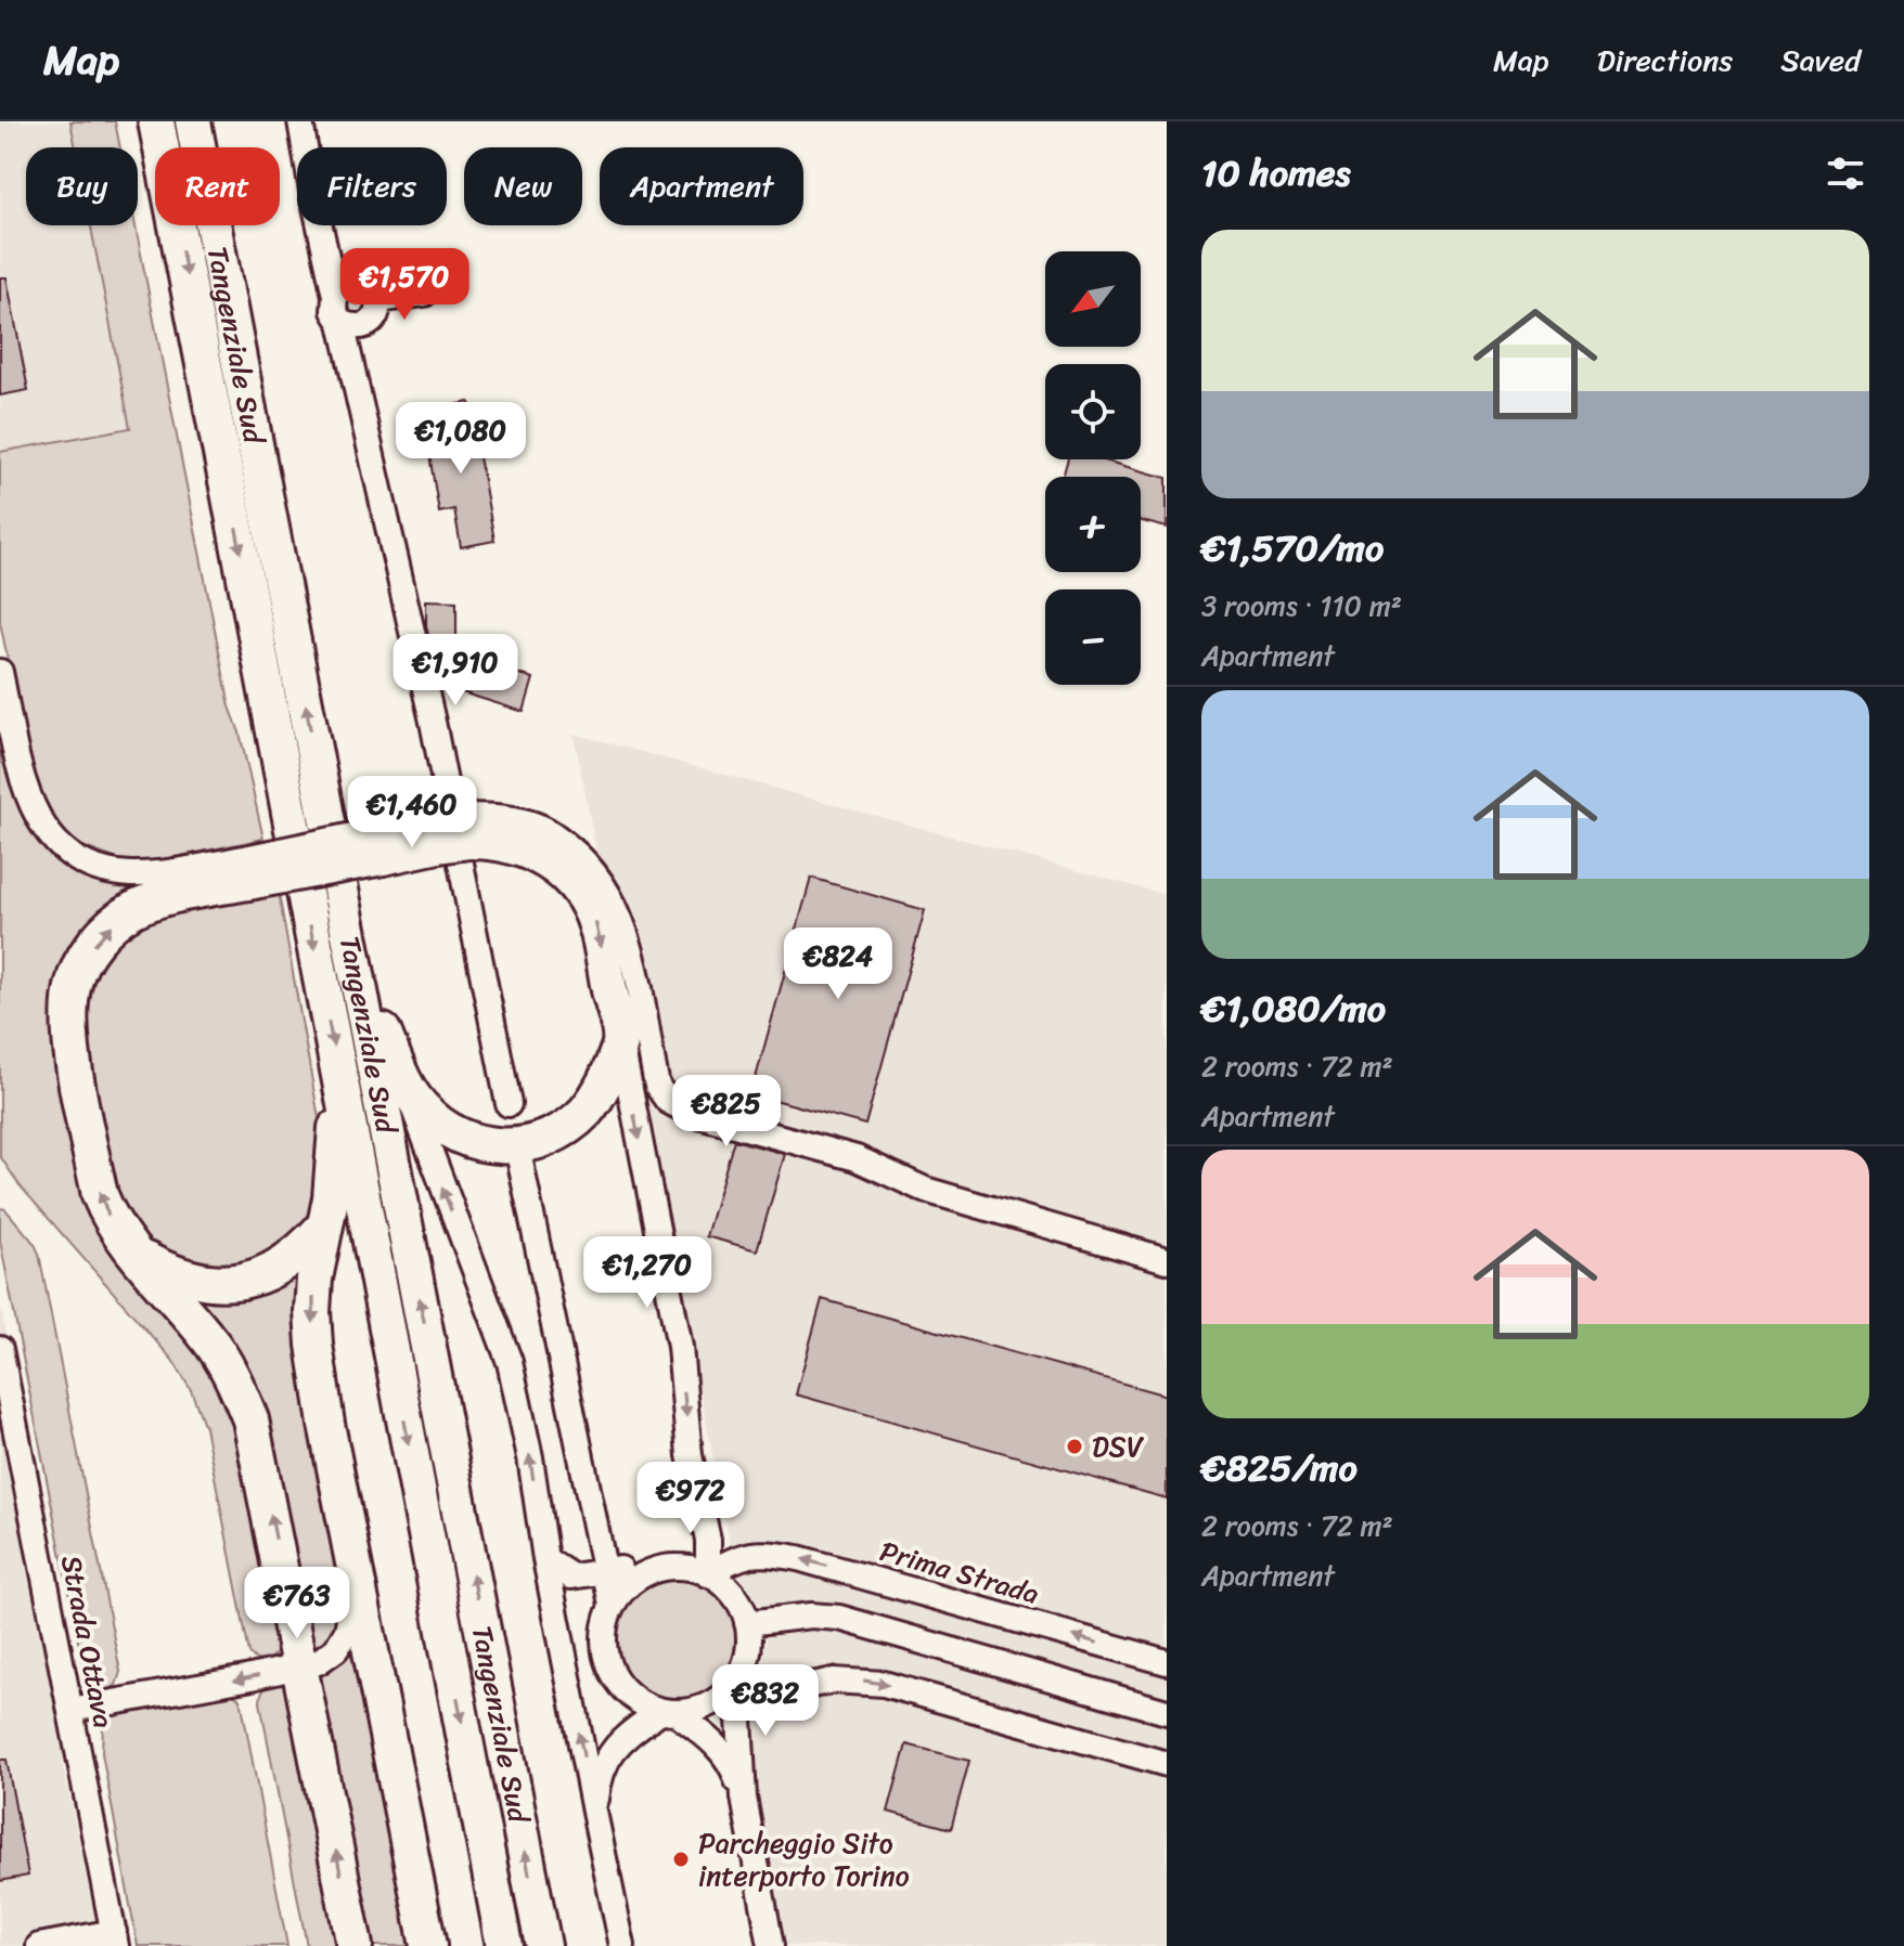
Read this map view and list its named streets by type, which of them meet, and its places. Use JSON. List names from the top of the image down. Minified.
{"streets":{"highway":["Tangenziale Sud"],"street":["Prima Strada","Strada Ottava"]},"places":["DSV","Parcheggio Sito interporto Torino"],"north":"bottom left","page":{"header":"Map","nav":["Map","Directions","Saved"],"heading":"10 homes","chip":["Buy","Rent","Filters","New","Apartment"],"list":[{"name":"€1,570/mo","note":"3 rooms · 110 m² · Apartment"},{"name":"€1,080/mo","note":"2 rooms · 72 m² · Apartment"},{"name":"€825/mo","note":"2 rooms · 72 m² · Apartment"}],"price":["€1,570","€1,080","€1,910","€1,460","€824","€825","€1,270","€972","€763","€832"],"map_buttons":["+","−"]}}
